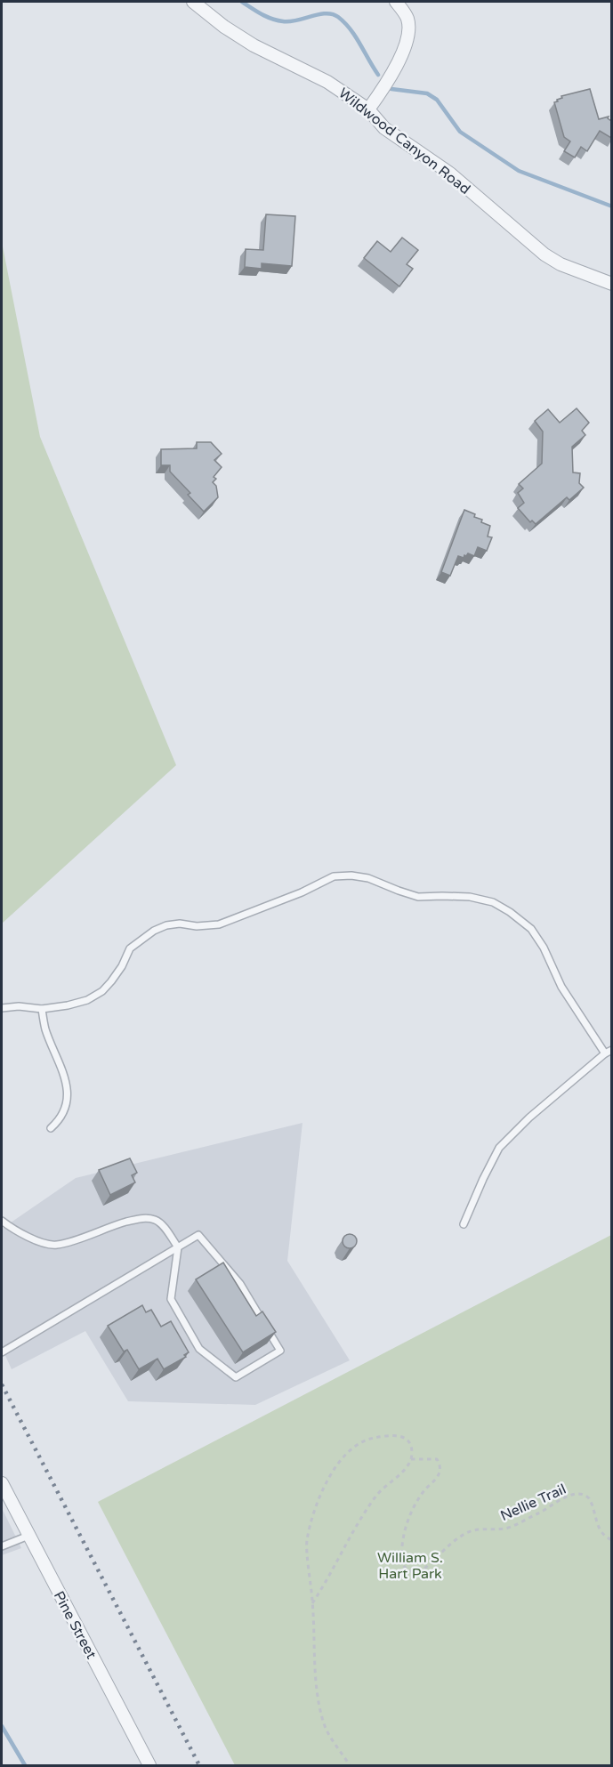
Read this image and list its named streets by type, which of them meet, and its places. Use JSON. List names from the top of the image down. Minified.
{"streets":{"street":["Wildwood Canyon Road","Pine Street"],"path":["Nellie Trail"]},"parks":["William S. Hart Park"]}
